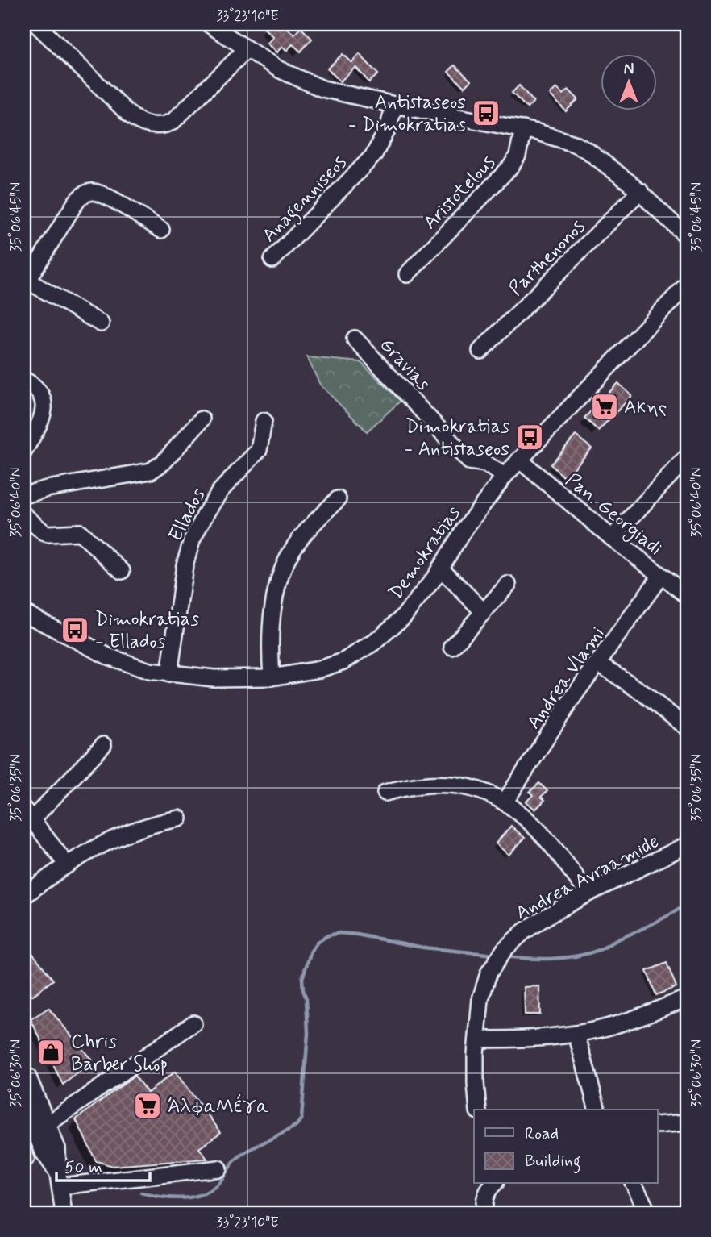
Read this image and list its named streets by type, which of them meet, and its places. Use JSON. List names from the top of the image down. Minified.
{"streets":{"street":["Aristotelous","Anagenniseos","Parthenonos","Gravias","Pan. Georgiadi","Ellados","Demokratias","Andrea Vlami","Andrea Avraamide"]},"crossings":[["Gravias","Demokratias"],["Pan. Georgiadi","Demokratias"],["Pan. Georgiadi","Andrea Vlami"],["Ellados","Demokratias"]],"places":{"bus stop":["Antistaseos - Dimokratias","Dimokratias - Antistaseos","Dimokratias - Ellados"],"supermarket":["Ακης","ΆλφαΜέγα"],"shop":["Chris Barber Shop"]},"legend":["Road","Building"],"scale_bar":"50 m","north":"top","coordinates":["33°23'10\"E","35°06'45\"N","35°06'40\"N","35°06'35\"N","35°06'30\"N"]}
